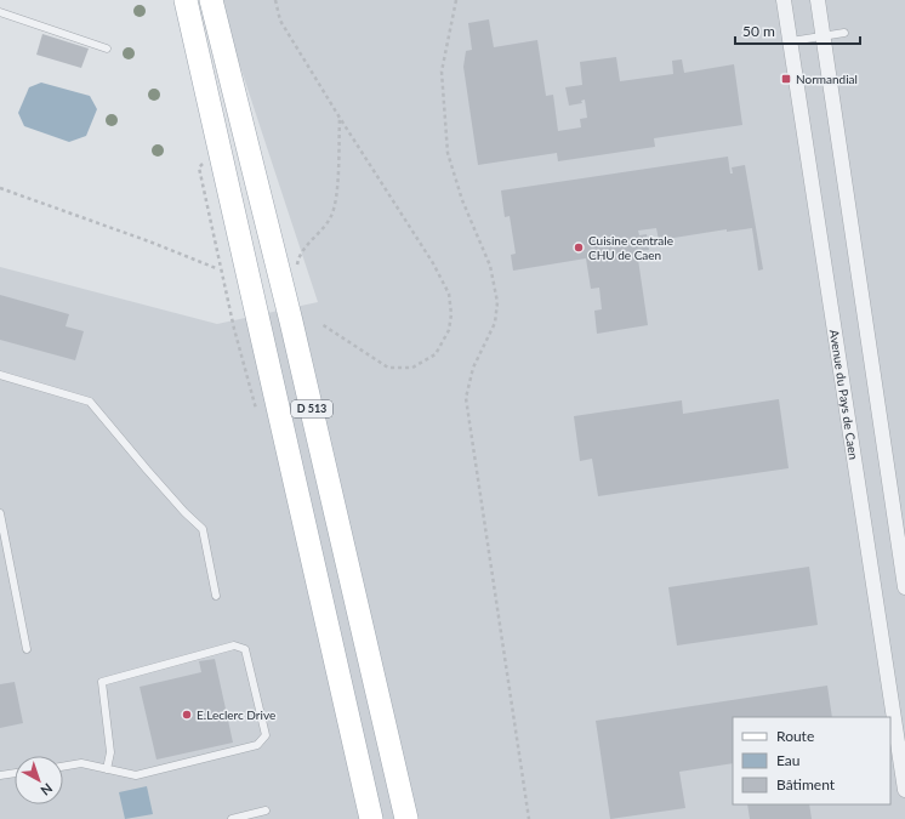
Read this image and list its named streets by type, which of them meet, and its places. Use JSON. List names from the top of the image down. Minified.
{"streets":{"main road":["D 513"],"street":["Avenue du Pays de Caen"]},"places":{"transit":["Normandial"],"other":["Cuisine centrale CHU de Caen","E.Leclerc Drive"]},"legend":["Route","Eau","Bâtiment"],"scale_bar":"50 m","north":"bottom right"}
